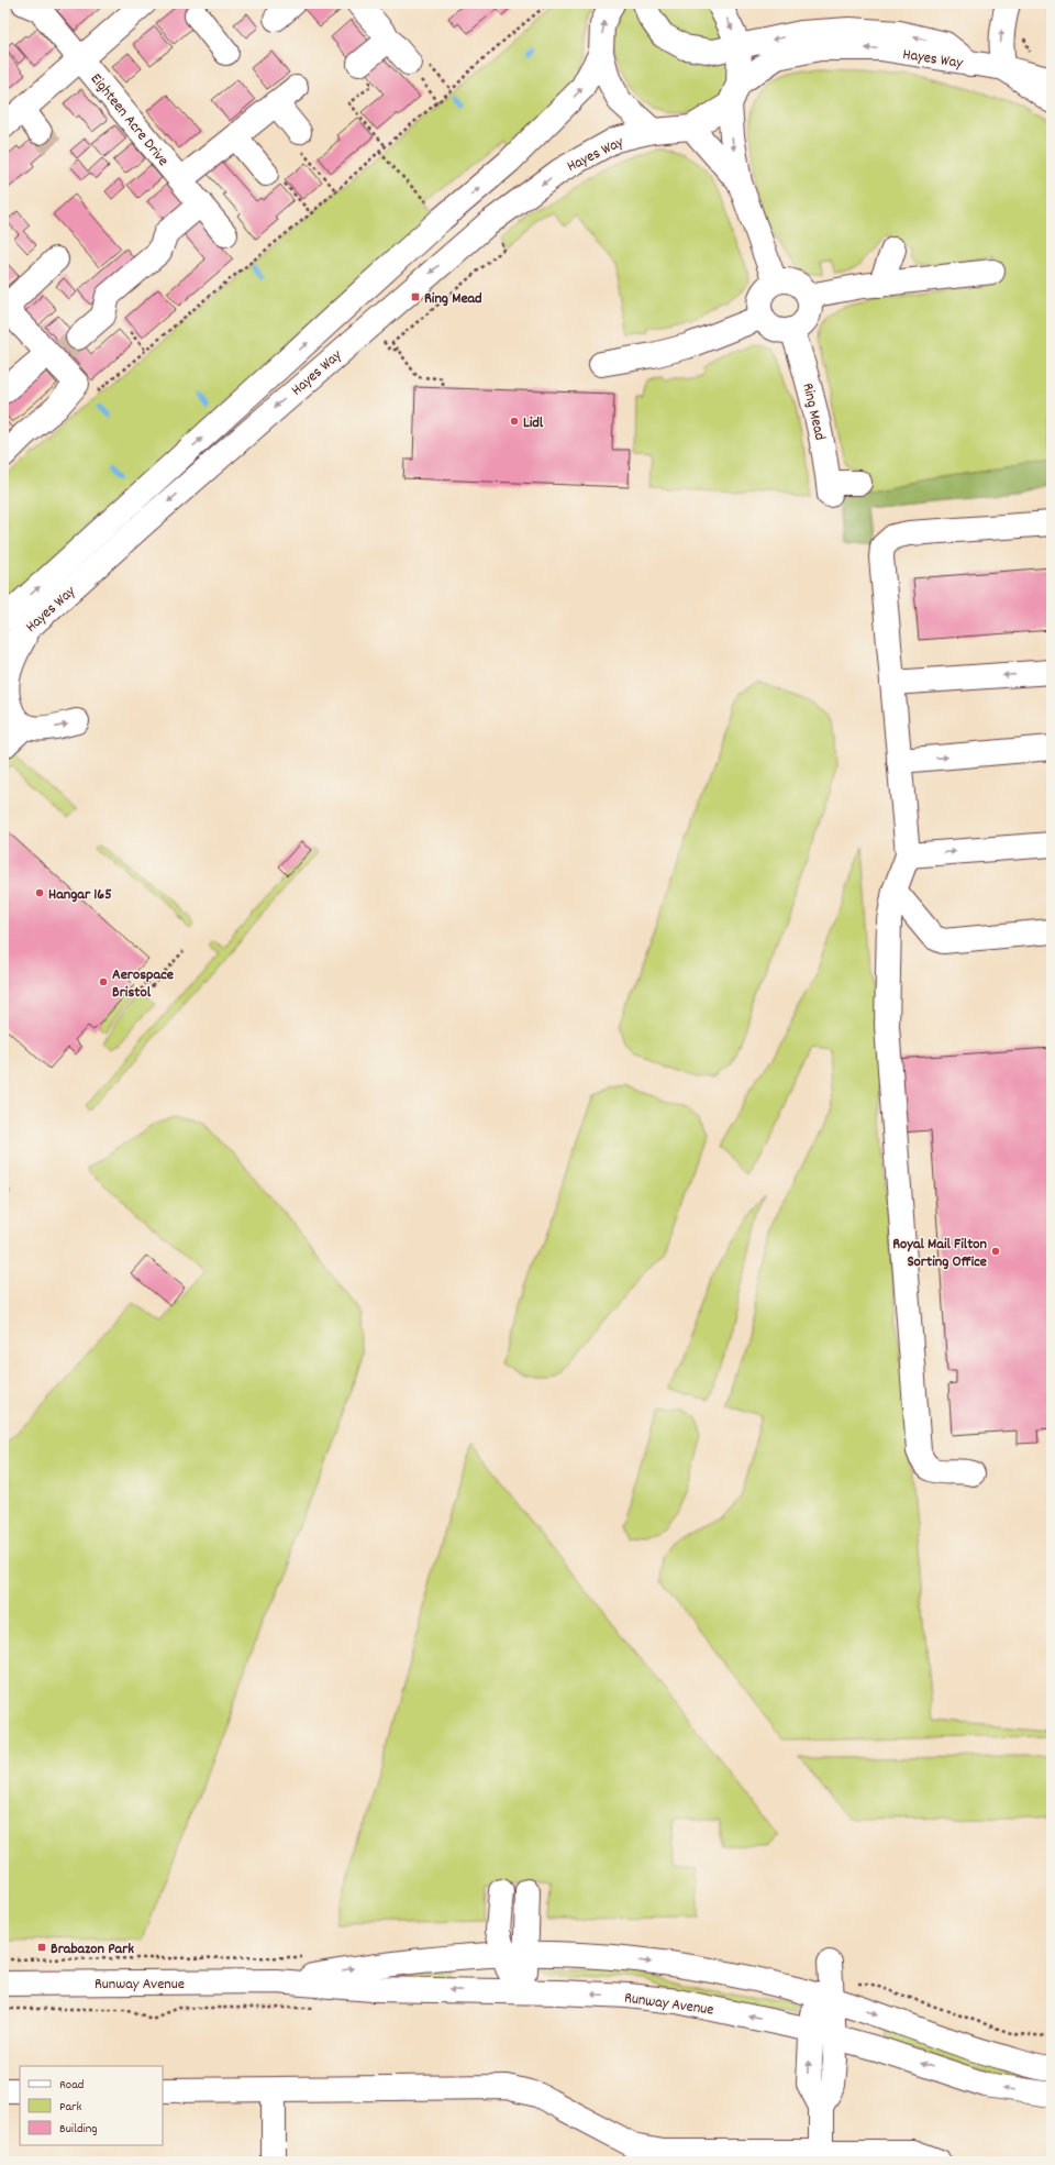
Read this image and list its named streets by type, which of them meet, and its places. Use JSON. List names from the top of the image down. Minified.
{"streets":{"street":["Hayes Way","Eighteen Acre Drive","Ring Mead","Runway Avenue"]},"places":{"transit":["Ring Mead","Brabazon Park"],"other":["Lidl","Hangar 165","Aerospace Bristol","Royal Mail Filton Sorting Office"]},"legend":["Road","Park","Building"]}
